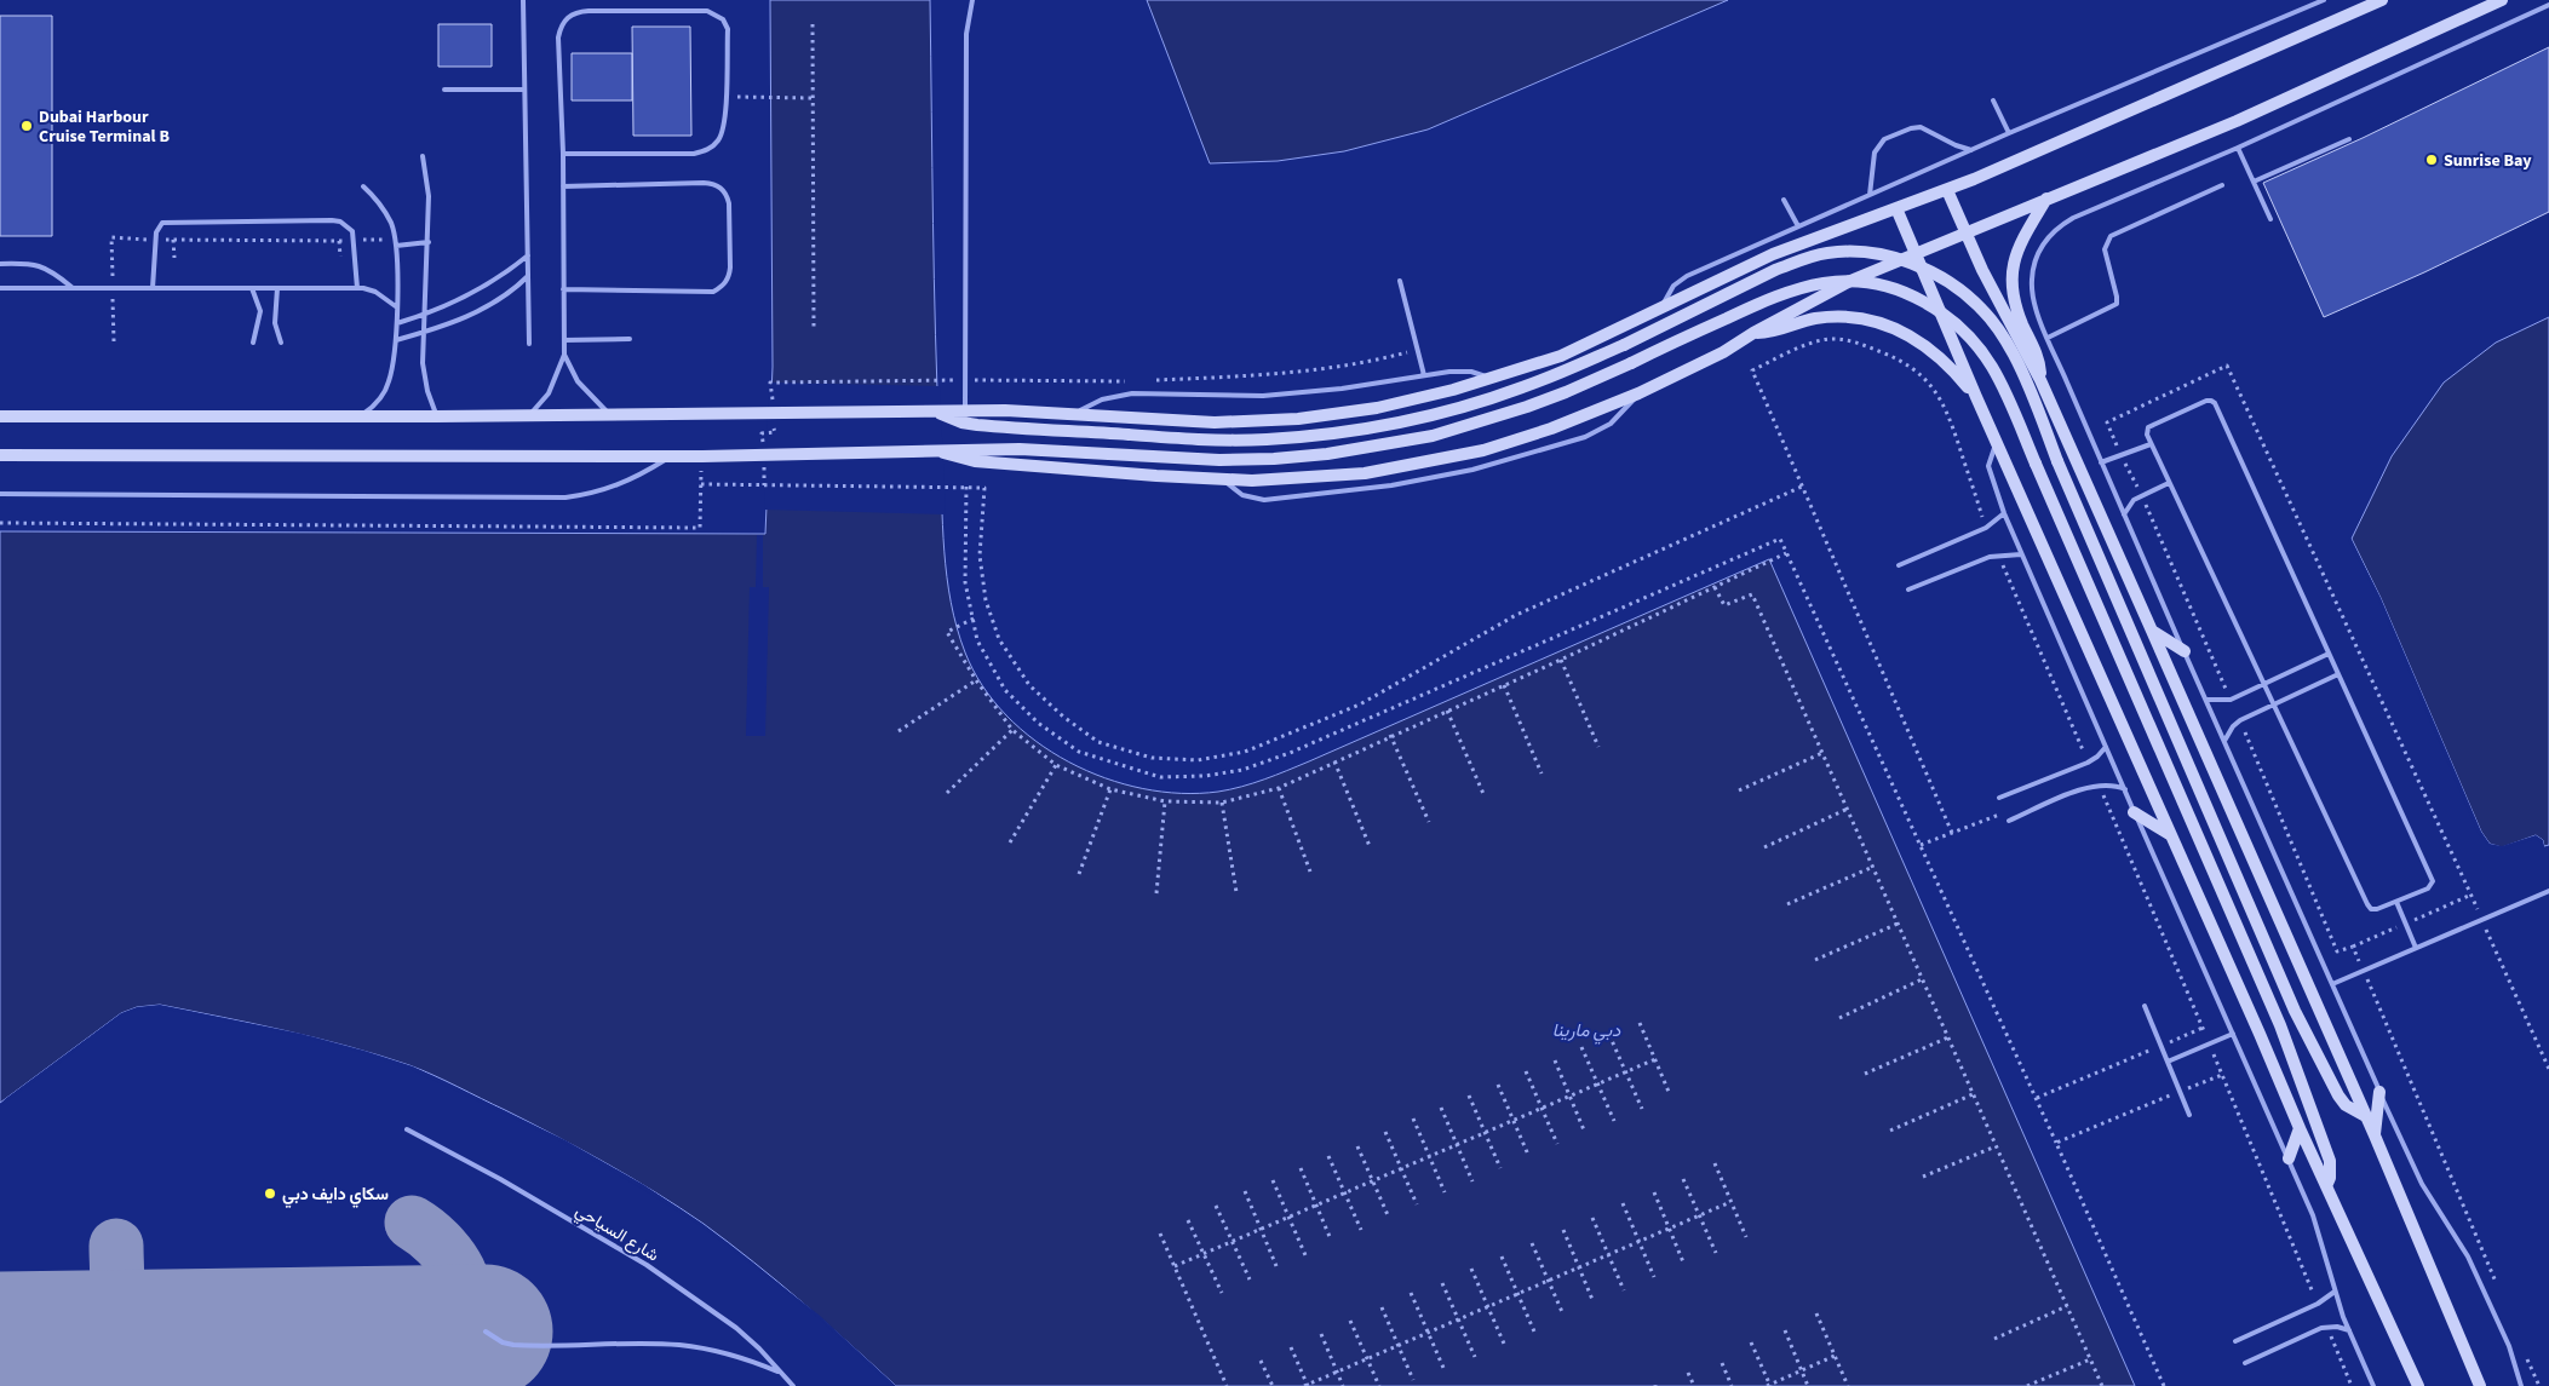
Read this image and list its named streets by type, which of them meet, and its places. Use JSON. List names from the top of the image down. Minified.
{"streets":{"lane":["شارع السياحي"]},"water":["دبي مارينا"],"places":["Dubai Harbour Cruise Terminal B","Sunrise Bay","سكاي دايف دبي"]}
